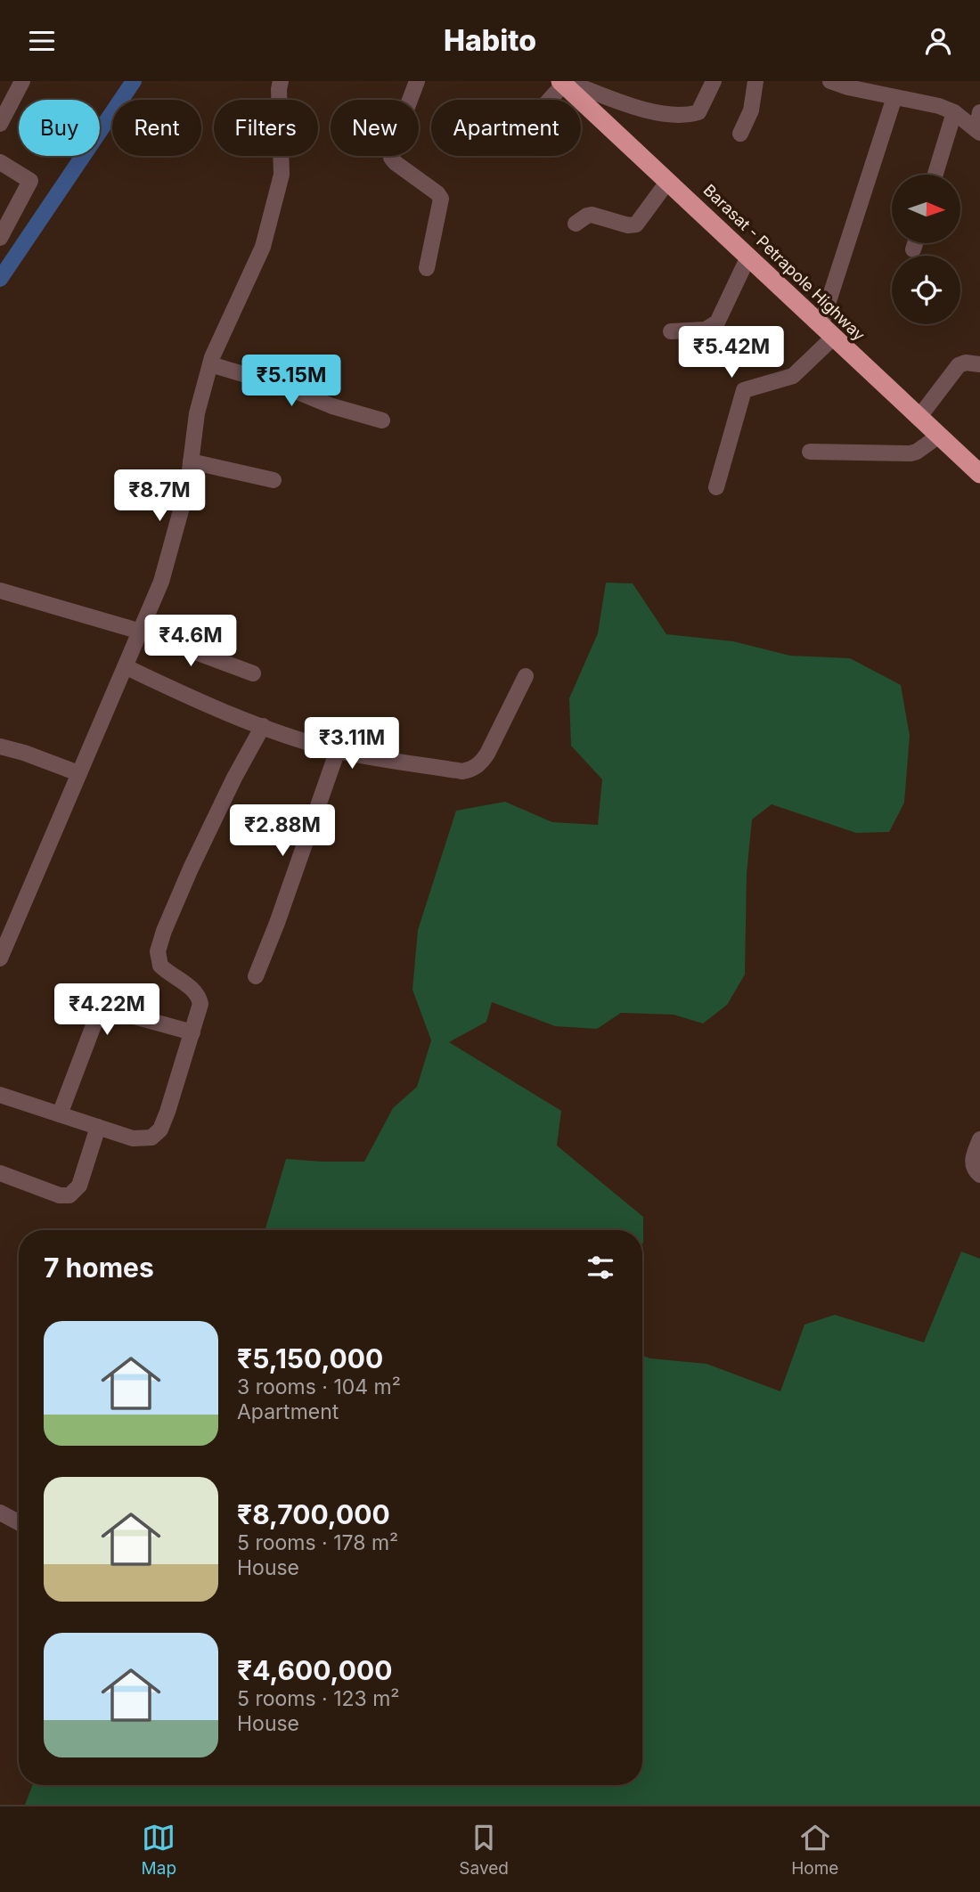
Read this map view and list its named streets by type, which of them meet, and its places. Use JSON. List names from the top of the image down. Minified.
{"streets":{"highway":["Barasat - Petrapole Highway"]},"north":"right","page":{"header":"Habito","chip":["Buy","Rent","Filters","New","Apartment"],"price":["₹5.42M","₹5.15M","₹8.7M","₹4.6M","₹3.11M","₹2.88M","₹4.22M"],"heading":"7 homes","list":[{"name":"₹5,150,000","note":"3 rooms · 104 m² · Apartment"},{"name":"₹8,700,000","note":"5 rooms · 178 m² · House"},{"name":"₹4,600,000","note":"5 rooms · 123 m² · House"}],"tabs":["Map","Saved","Home"]}}
